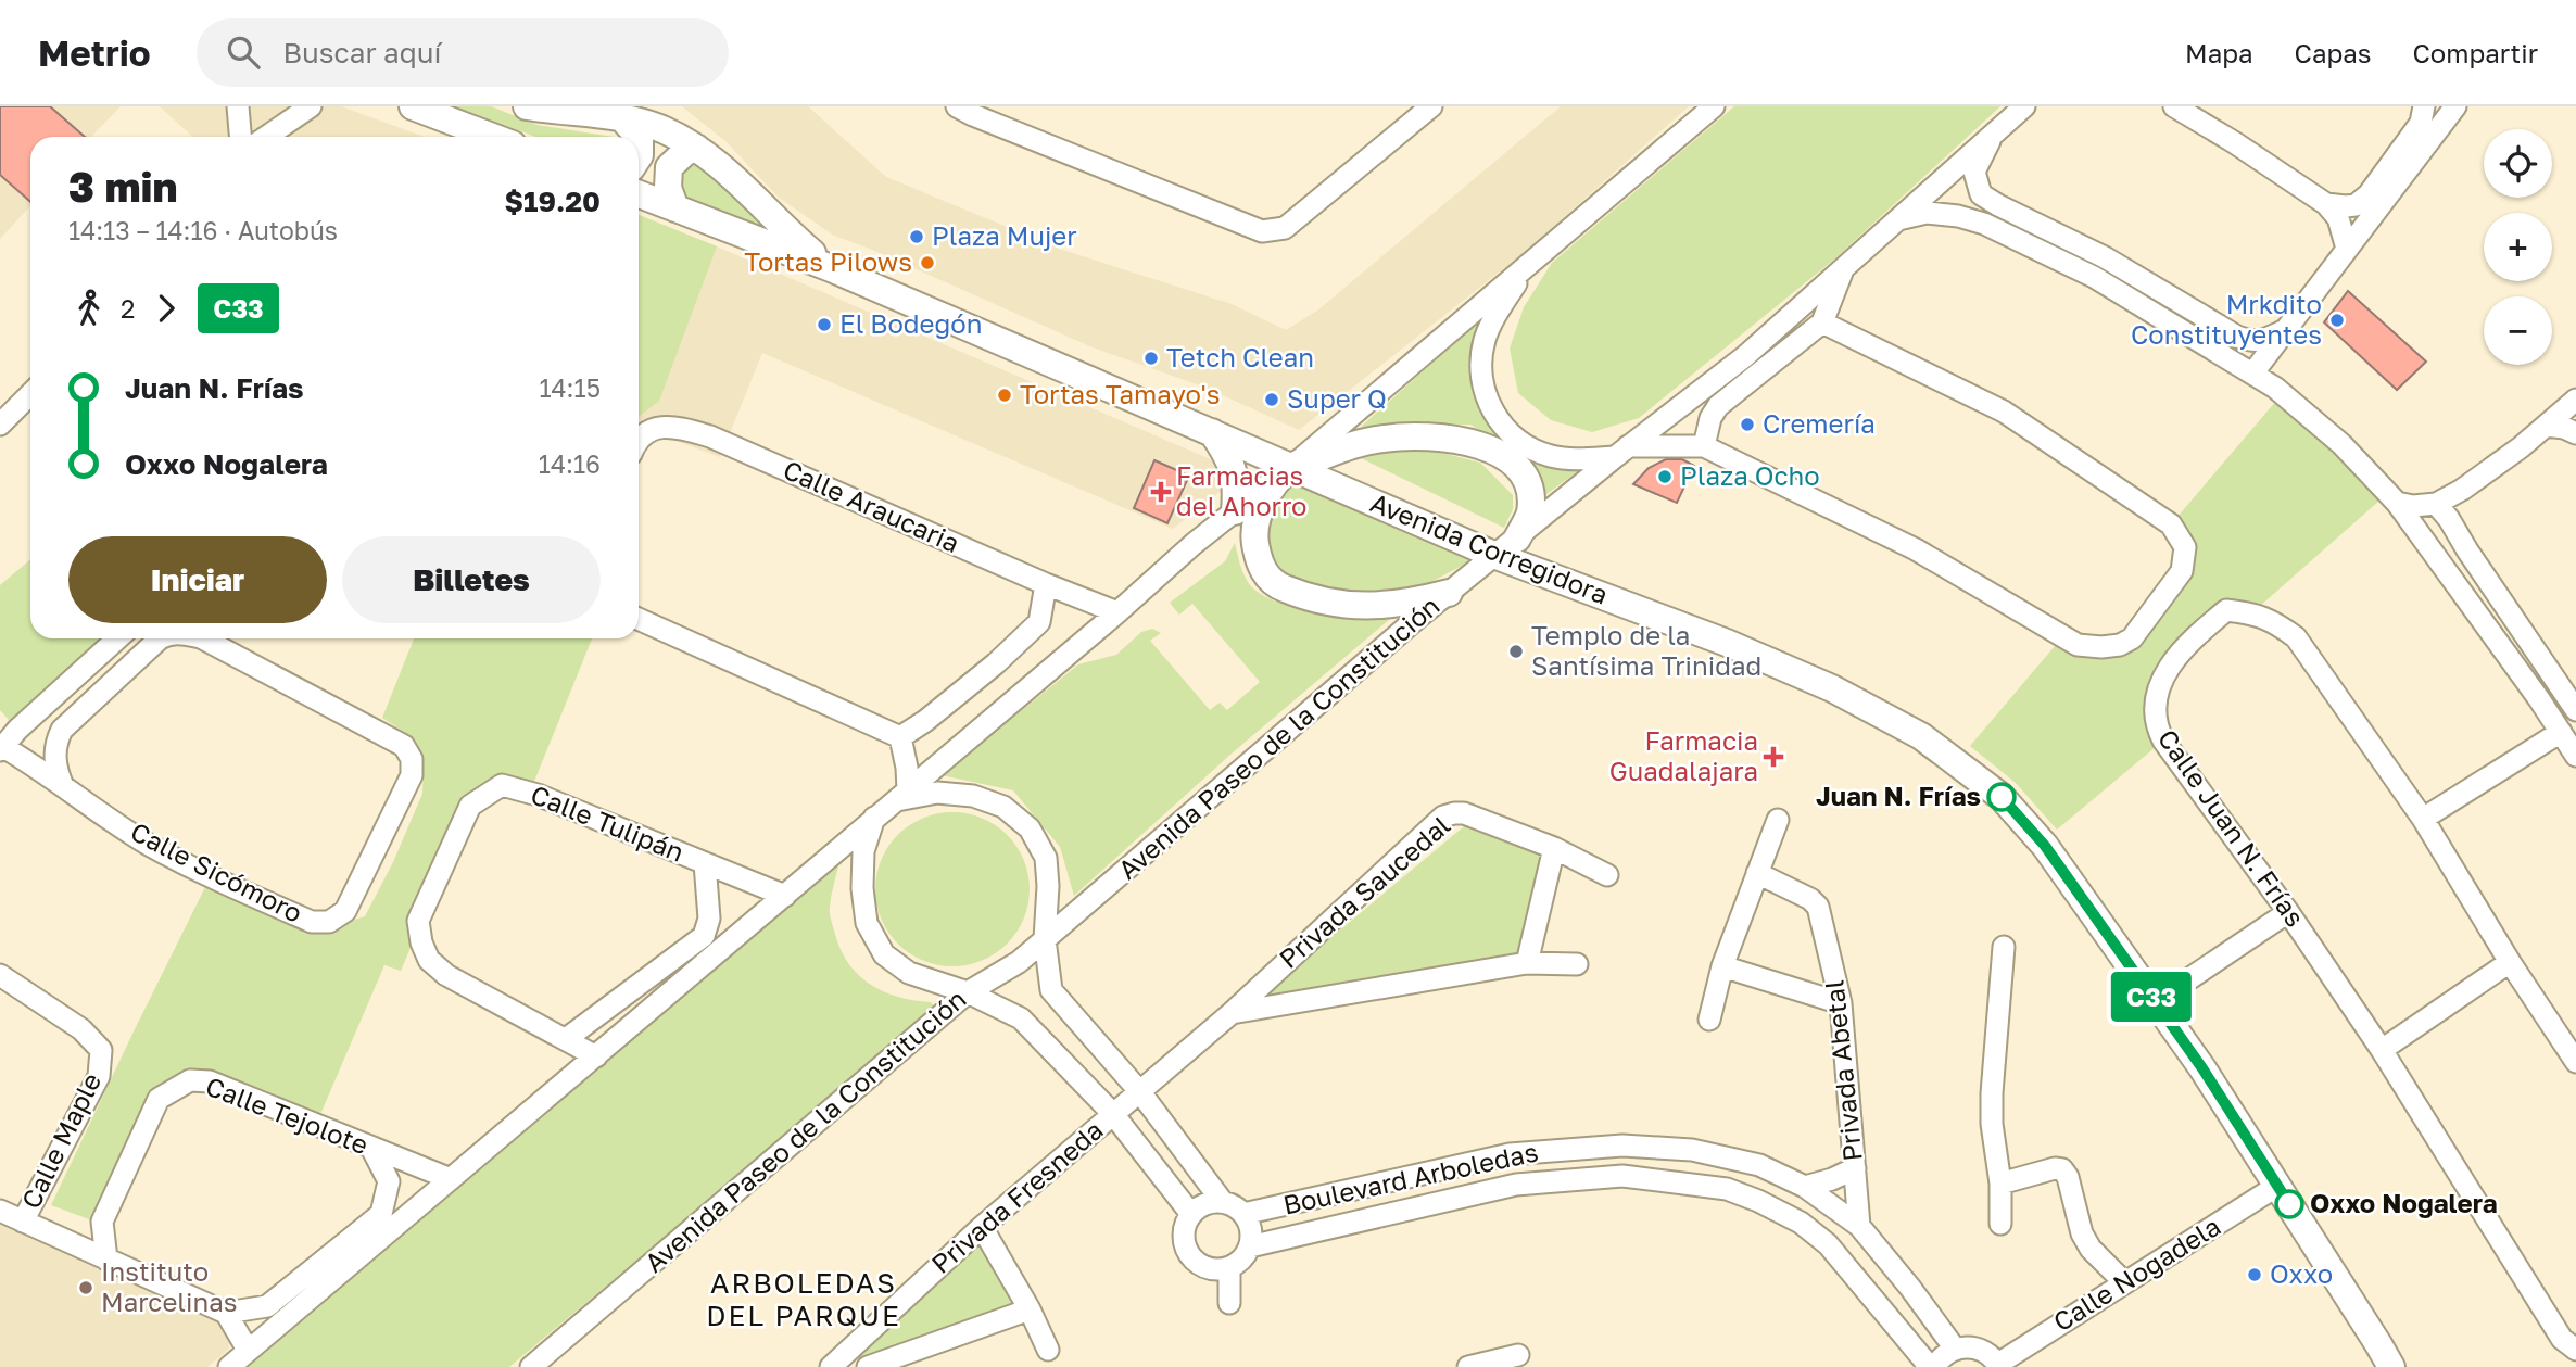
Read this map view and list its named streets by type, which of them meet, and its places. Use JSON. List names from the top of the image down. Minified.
{"streets":{"main road":["Avenida Corregidora"],"street":["Calle Araucaria","Avenida Paseo de la Constitución","Calle Tulipán","Calle Juan N. Frías","Calle Sicómoro","Privada Saucedal","Privada Abetal","Calle Tejolote","Calle Maple","Boulevard Arboledas","Privada Fresneda","Calle Nogadela"]},"crossings":[["Avenida Corregidora","Avenida Paseo de la Constitución"],["Avenida Corregidora","Calle Nogadela"],["Privada Saucedal","Privada Fresneda"],["Privada Abetal","Boulevard Arboledas"]],"districts":["ARBOLEDAS DEL PARQUE"],"places":{"other":["Plaza Mujer","Tortas Pilows","Mrkdito Constituyentes","El Bodegón","Tetch Clean","Tortas Tamayo's","Super Q","Cremería","Plaza Ocho","Templo de la Santísima Trinidad","Juan N. Frías","Oxxo Nogalera","Oxxo","Instituto Marcelinas"],"health":["Farmacias del Ahorro","Farmacia Guadalajara"]},"lines":["bus line C33"],"page":{"header":"Metrio","search":"Buscar aquí","nav":["Mapa","Capas","Compartir"],"on_map":"C33","map_buttons":["+","−"],"heading":["3 min","14:13 – 14:16 · Autobús","$19.20"],"legs":["2","C33"],"list":[{"name":"Juan N. Frías","value":"14:15"},{"name":"Oxxo Nogalera","value":"14:16"}],"buttons":["Iniciar","Billetes"]}}
